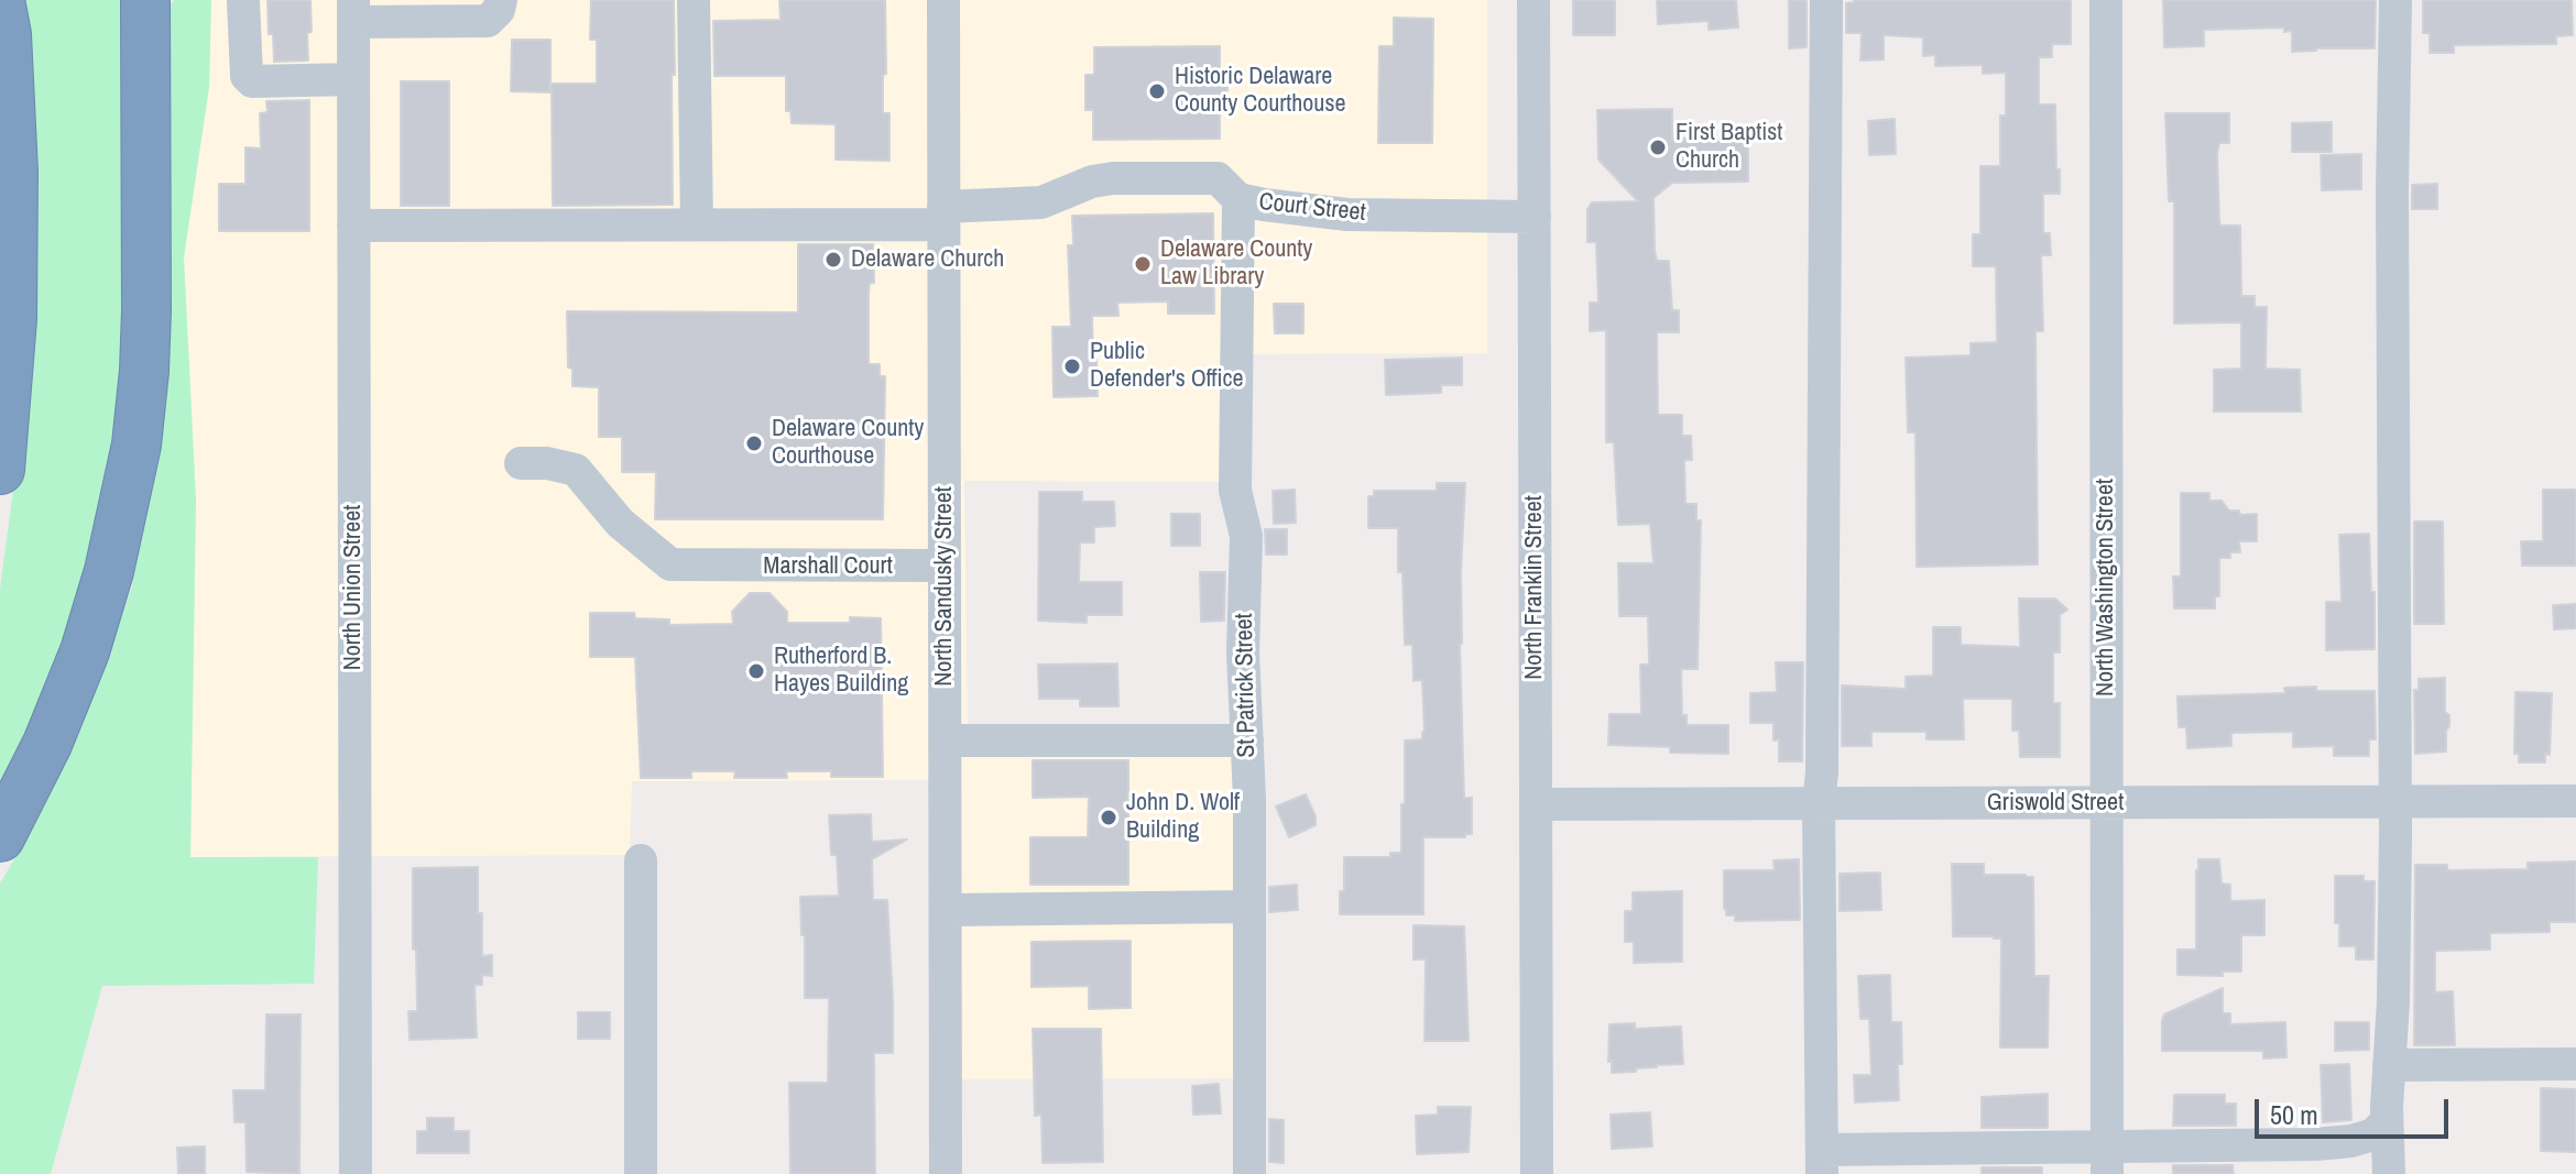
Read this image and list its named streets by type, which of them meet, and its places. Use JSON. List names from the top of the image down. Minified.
{"streets":{"street":["Court Street","Marshall Court","North Sandusky Street","North Union Street","North Franklin Street","North Washington Street","St Patrick Street","Griswold Street"]},"crossings":[["Court Street","North Sandusky Street"],["Court Street","North Union Street"],["Court Street","North Franklin Street"],["Court Street","St Patrick Street"],["Marshall Court","North Sandusky Street"],["North Franklin Street","Griswold Street"],["North Washington Street","Griswold Street"]],"places":["Historic Delaware County Courthouse","First Baptist Church","Delaware Church","Delaware County Law Library","Public Defender's Office","Delaware County Courthouse","Rutherford B. Hayes Building","John D. Wolf Building"],"scale_bar":"50 m"}
